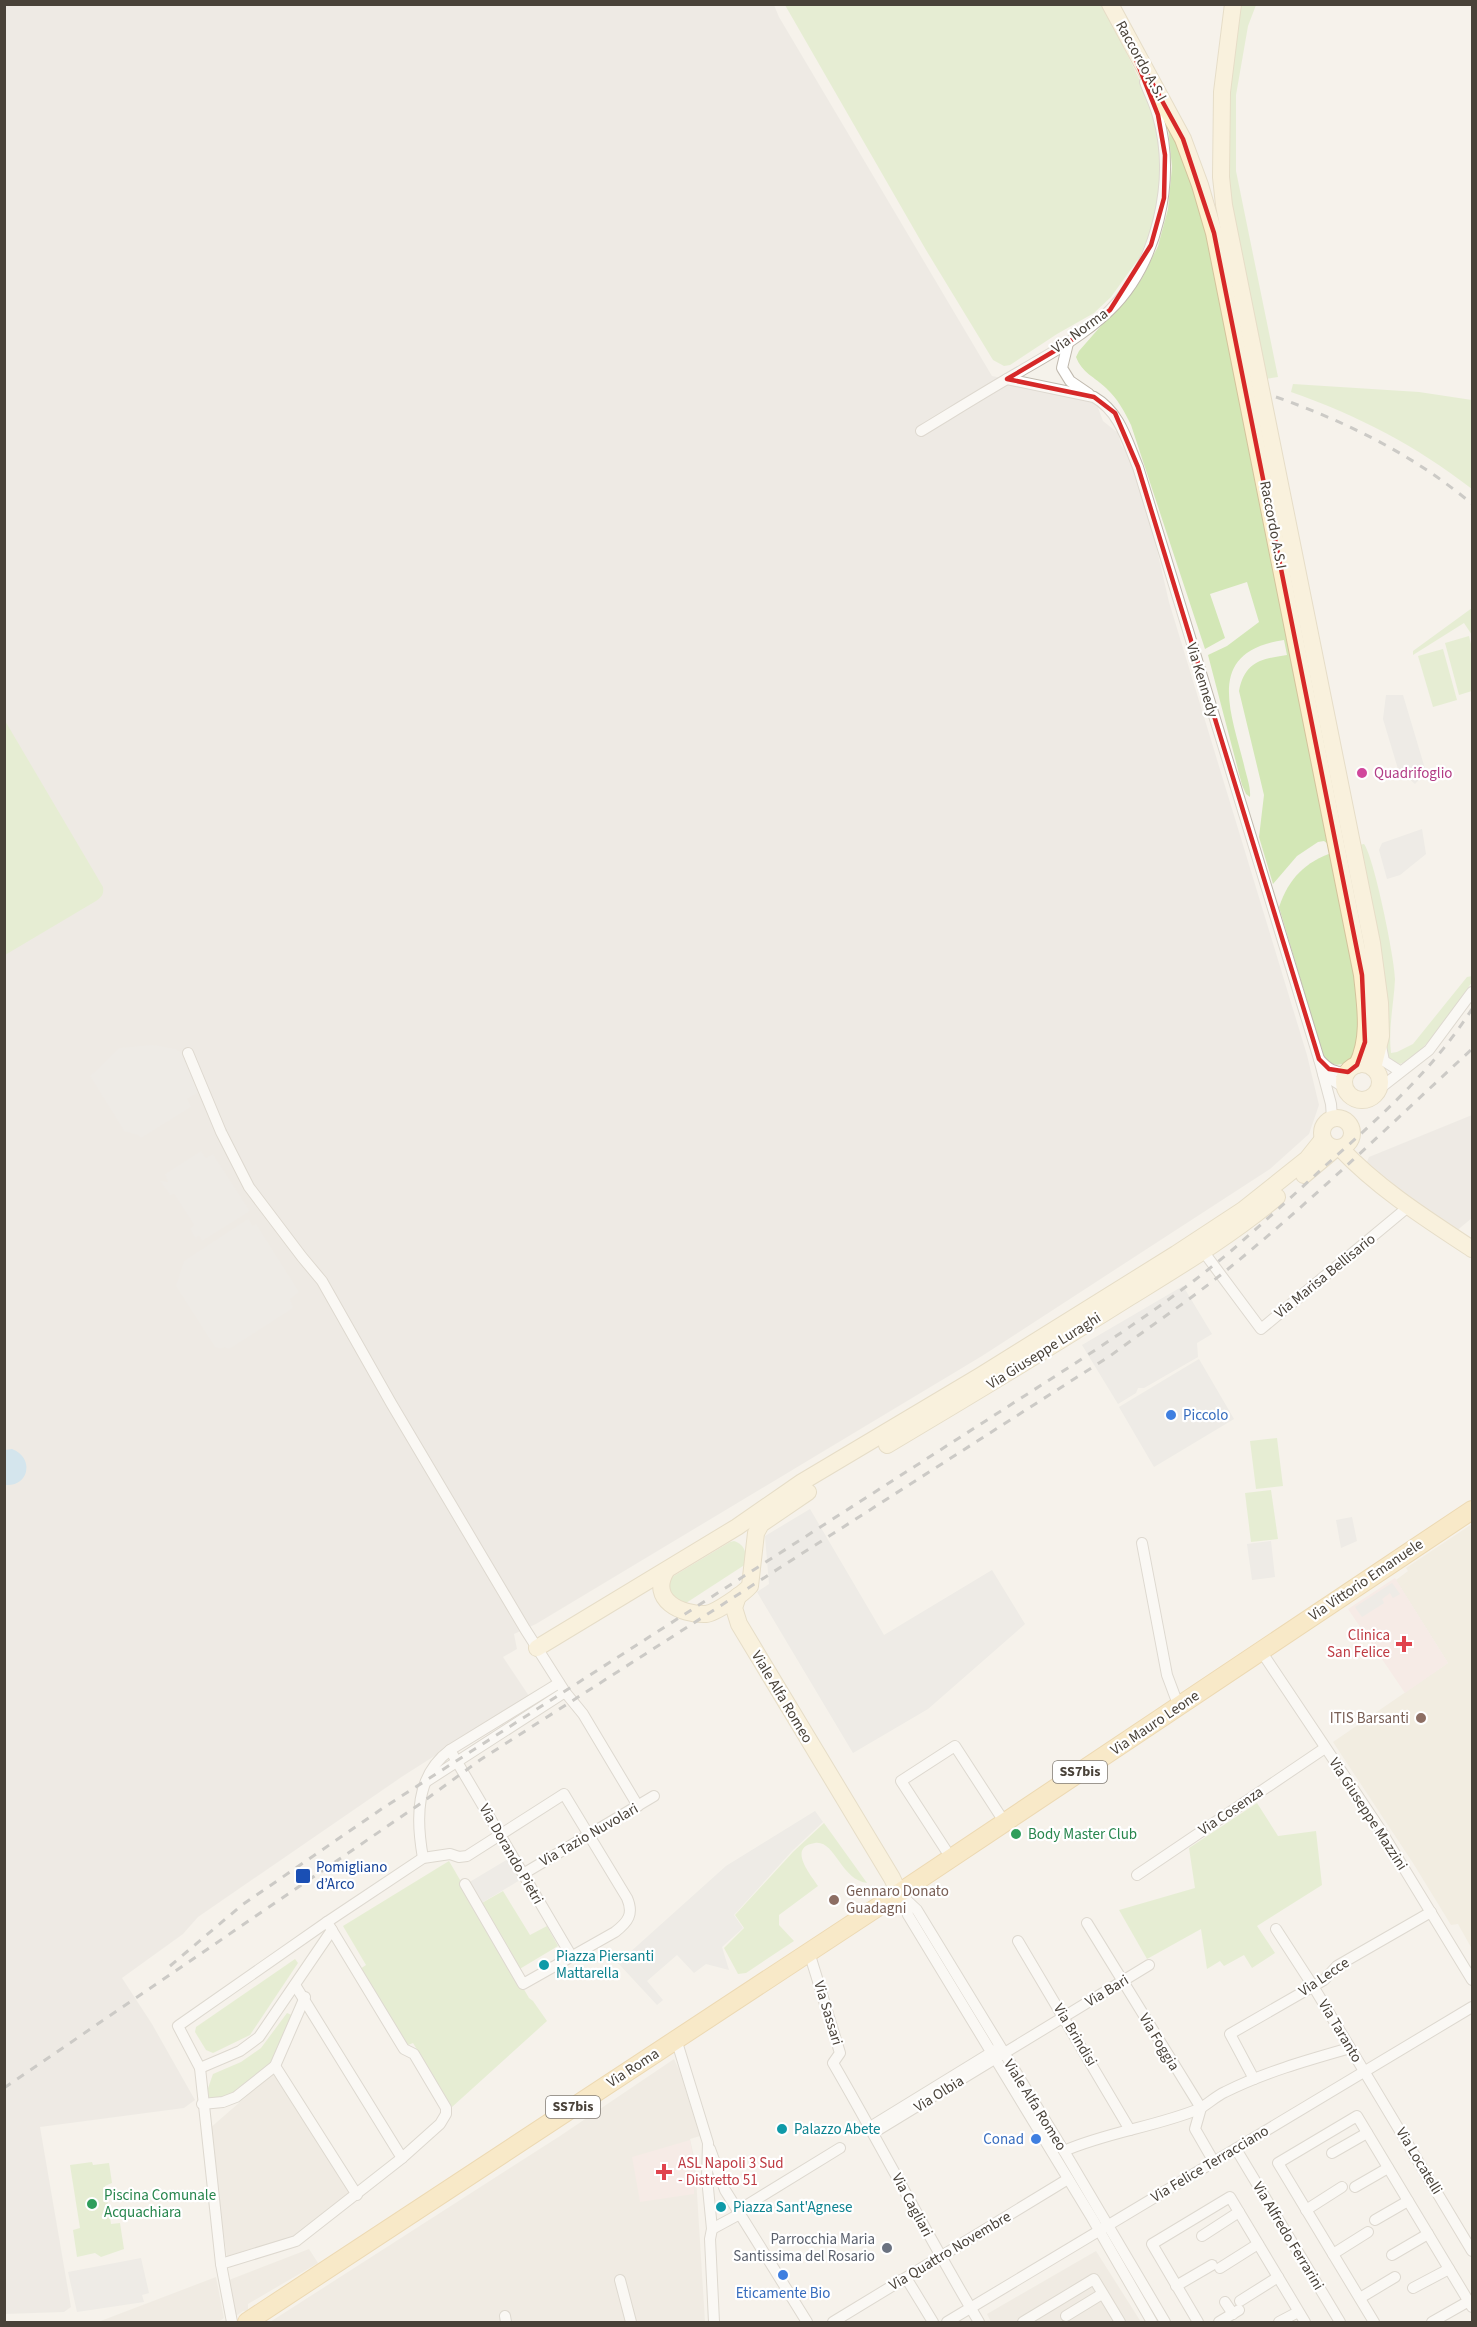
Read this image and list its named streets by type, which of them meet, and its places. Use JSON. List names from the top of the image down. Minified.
{"streets":{"main road":["Via Vittorio Emanuele","Via Mauro Leone","SS7bis","Via Roma"],"street":["Raccordo A.S.I","Via Norma","Via Kennedy","Via Marisa Bellisario","Via Giuseppe Luraghi","Viale Alfa Romeo","Via Cosenza","Via Giuseppe Mazzini","Via Tazio Nuvolari","Via Dorando Pietri","Via Lecce","Via Bari","Via Sassari","Via Taranto","Via Brindisi","Via Foggia","Via Olbia","Via Locatelli","Via Felice Terracciano","Via Cagliari","Via Alfredo Ferrarini","Via Quattro Novembre"]},"crossings":[["Raccordo A.S.I","Via Norma"],["Raccordo A.S.I","Via Kennedy"],["Raccordo A.S.I","Via Giuseppe Luraghi"],["Via Norma","Via Kennedy"],["Via Marisa Bellisario","Via Giuseppe Luraghi"],["Via Vittorio Emanuele","Via Mauro Leone"],["Via Vittorio Emanuele","Via Giuseppe Mazzini"],["Viale Alfa Romeo","Via Mauro Leone"],["Viale Alfa Romeo","Via Bari"],["Viale Alfa Romeo","Via Roma"],["Viale Alfa Romeo","Via Olbia"],["Viale Alfa Romeo","Via Felice Terracciano"],["Viale Alfa Romeo","Via Quattro Novembre"],["Via Mauro Leone","Via Giuseppe Mazzini"],["Via Mauro Leone","Via Roma"],["Via Cosenza","Via Giuseppe Mazzini"],["Via Giuseppe Mazzini","Via Lecce"],["Via Tazio Nuvolari","Via Dorando Pietri"],["Via Lecce","Via Taranto"],["Via Bari","Via Brindisi"],["Via Bari","Via Foggia"],["Via Bari","Via Olbia"],["Via Sassari","Via Roma"],["Via Sassari","Via Olbia"],["Via Sassari","Via Cagliari"],["Via Taranto","Via Locatelli"],["Via Taranto","Via Felice Terracciano"],["Via Olbia","Via Cagliari"],["Via Locatelli","Via Felice Terracciano"],["Via Felice Terracciano","Via Cagliari"],["Via Felice Terracciano","Via Alfredo Ferrarini"],["Via Cagliari","Via Quattro Novembre"]],"places":{"other":["Quadrifoglio","Piccolo","ITIS Barsanti","Body Master Club","Gennaro Donato Guadagni","Piazza Piersanti Mattarella","Palazzo Abete","Conad","Piscina Comunale Acquachiara","Piazza Sant'Agnese","Parrocchia Maria Santissima del Rosario","Eticamente Bio"],"health":["Clinica San Felice","ASL Napoli 3 Sud - Distretto 51"],"transit":["Pomigliano d’Arco"]}}
